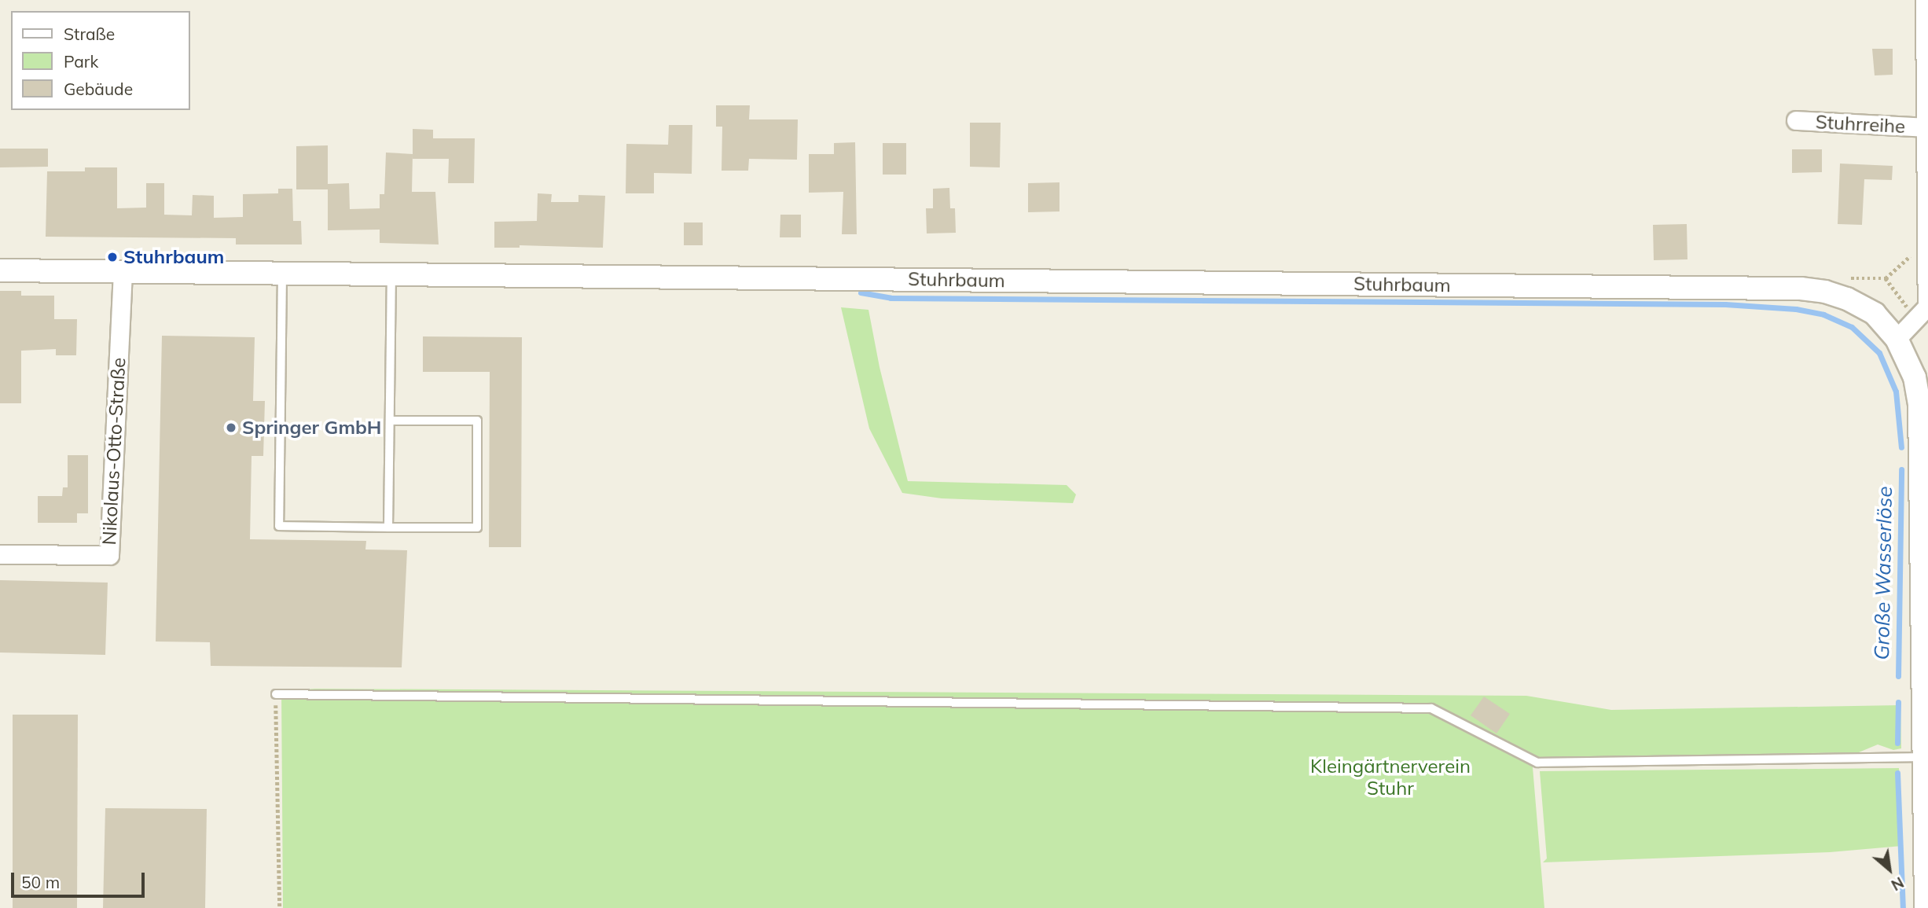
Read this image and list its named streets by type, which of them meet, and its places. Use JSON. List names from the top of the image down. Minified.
{"streets":{"street":["Stuhrreihe","Stuhrbaum","Nikolaus-Otto-Straße"]},"crossings":[["Stuhrbaum","Nikolaus-Otto-Straße"]],"water":["Große Wasserlöse"],"parks":["Kleingärtnerverein Stuhr"],"places":["Stuhrbaum","Springer GmbH"],"legend":["Straße","Park","Gebäude"],"scale_bar":"50 m","north":"bottom right"}
